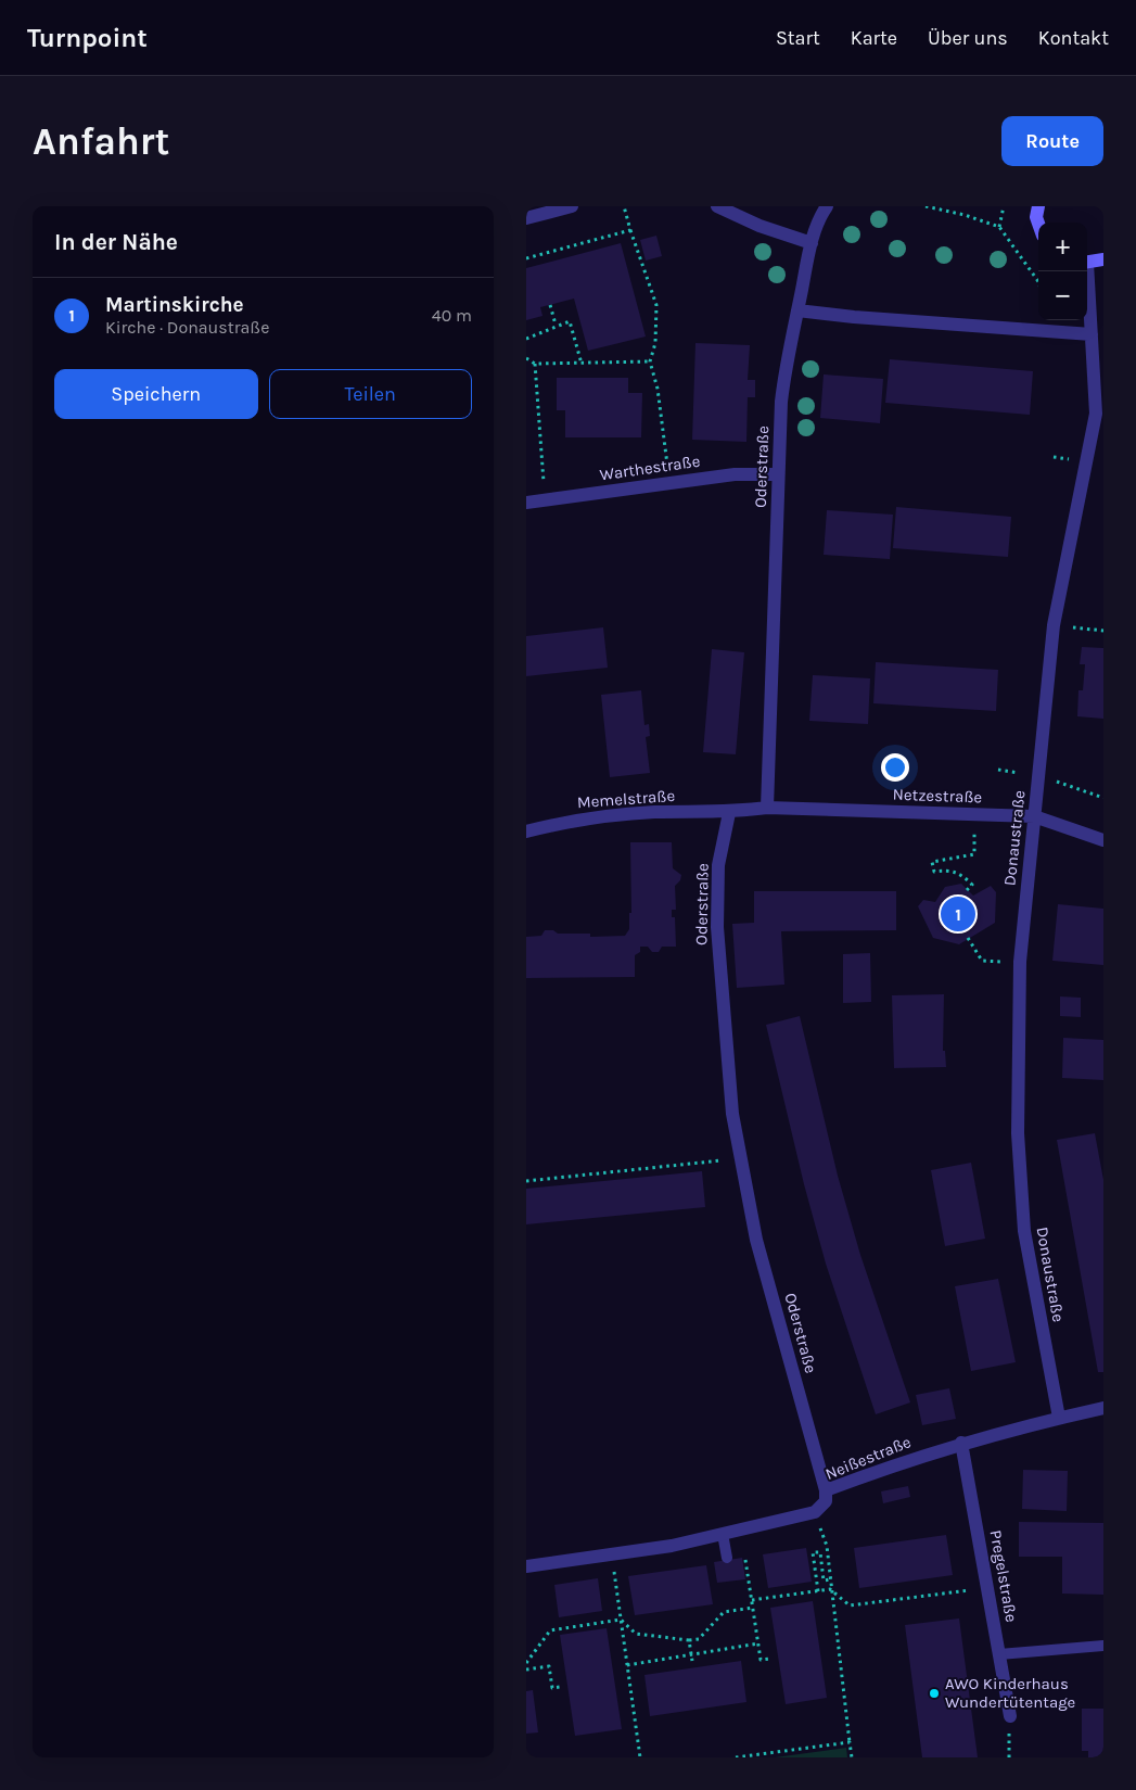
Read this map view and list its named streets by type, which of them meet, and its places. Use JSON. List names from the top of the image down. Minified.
{"streets":{"street":["Oderstraße","Warthestraße","Netzestraße","Memelstraße","Donaustraße","Neißestraße","Pregelstraße"]},"crossings":[["Oderstraße","Warthestraße"],["Oderstraße","Netzestraße"],["Oderstraße","Memelstraße"],["Oderstraße","Neißestraße"],["Netzestraße","Donaustraße"],["Donaustraße","Neißestraße"],["Neißestraße","Pregelstraße"]],"places":["AWO Kinderhaus Wundertütentage"],"page":{"header":"Turnpoint","nav":["Start","Karte","Über uns","Kontakt"],"buttons":["Route",["Speichern","Teilen"]],"title":"Anfahrt","heading":"In der Nähe","map_buttons":["+","−"],"list":[{"mark":"1","name":"Martinskirche","note":"Kirche · Donaustraße","value":"40 m"}],"pins":"1"}}
